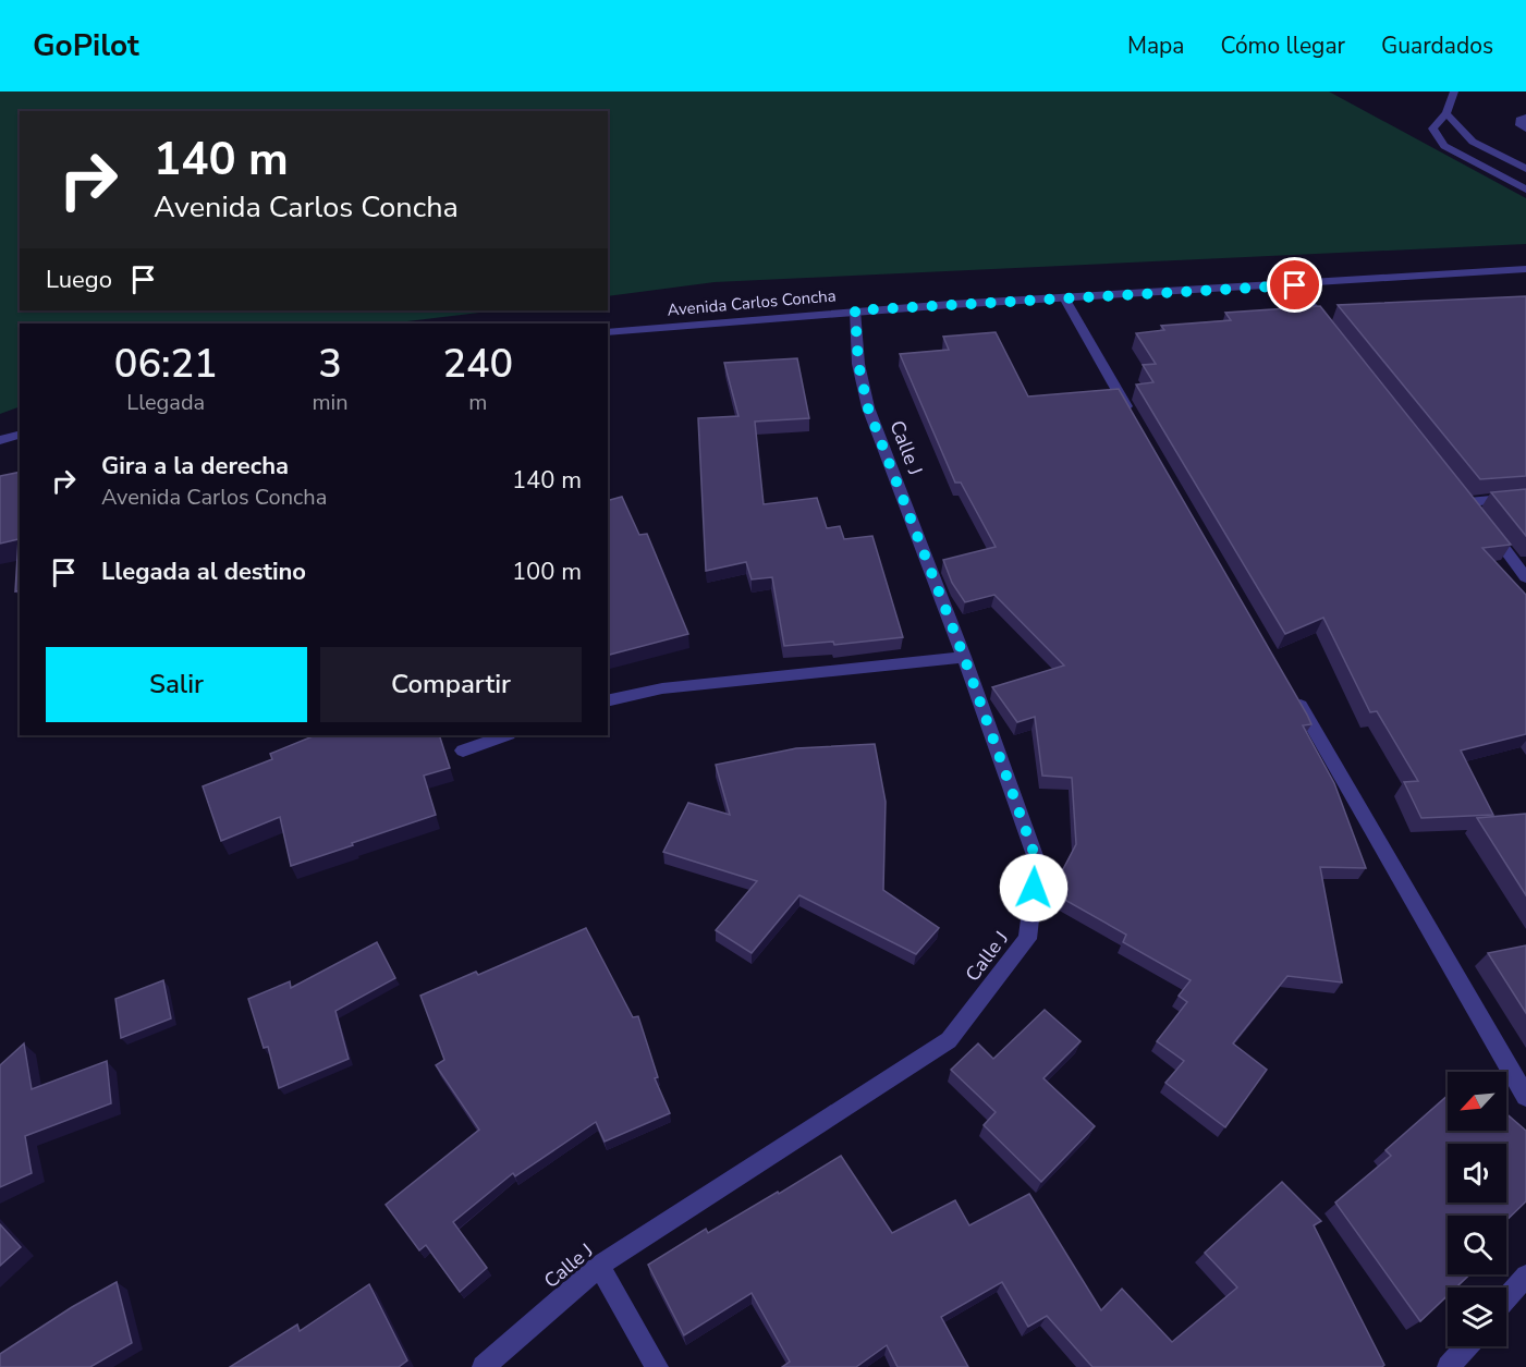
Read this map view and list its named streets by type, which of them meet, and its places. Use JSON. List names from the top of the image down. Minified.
{"streets":{"street":["Avenida Carlos Concha","Calle J"]},"crossings":[["Avenida Carlos Concha","Calle J"]],"north":"bottom left","page":{"header":"GoPilot","nav":["Mapa","Cómo llegar","Guardados"],"turn":["140 m","Avenida Carlos Concha"],"then":"Luego","eta":["06:21","Llegada","3","min","240","m"],"list":[{"name":"Gira a la derecha","note":"Avenida Carlos Concha","value":"140 m"},{"name":"Llegada al destino","value":"100 m"}],"buttons":["Salir","Compartir"]}}
